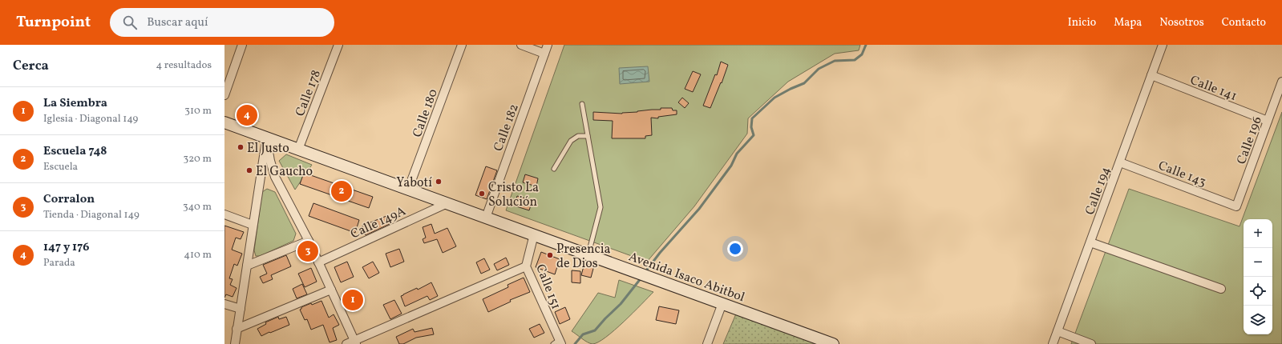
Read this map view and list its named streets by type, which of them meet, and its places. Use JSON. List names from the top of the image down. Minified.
{"streets":{"main road":["Avenida Isaco Abitbol"],"street":["Calle 141","Calle 178","Calle 180","Calle 182","Calle 196","Calle 143","Calle 194","Calle 149A","Calle 151"]},"crossings":[["Calle 141","Calle 196"],["Calle 141","Calle 194"],["Calle 178","Avenida Isaco Abitbol"],["Calle 180","Avenida Isaco Abitbol"],["Calle 182","Avenida Isaco Abitbol"],["Calle 196","Calle 143"],["Calle 143","Calle 194"],["Calle 149A","Avenida Isaco Abitbol"],["Avenida Isaco Abitbol","Calle 151"]],"places":["El Justo","El Gaucho","Yabotí","Cristo La Solución","Presencia de Dios"],"page":{"header":"Turnpoint","search":"Buscar aquí","nav":["Inicio","Mapa","Nosotros","Contacto"],"heading":["Cerca","4 resultados"],"list":[{"mark":"1","name":"La Siembra","note":"Iglesia · Diagonal 149","value":"310 m"},{"mark":"2","name":"Escuela 748","note":"Escuela","value":"320 m"},{"mark":"3","name":"Corralon","note":"Tienda · Diagonal 149","value":"340 m"},{"mark":"4","name":"147 y 176","note":"Parada","value":"410 m"}],"pins":["4","2","3","1"],"map_buttons":["+","−"]}}
